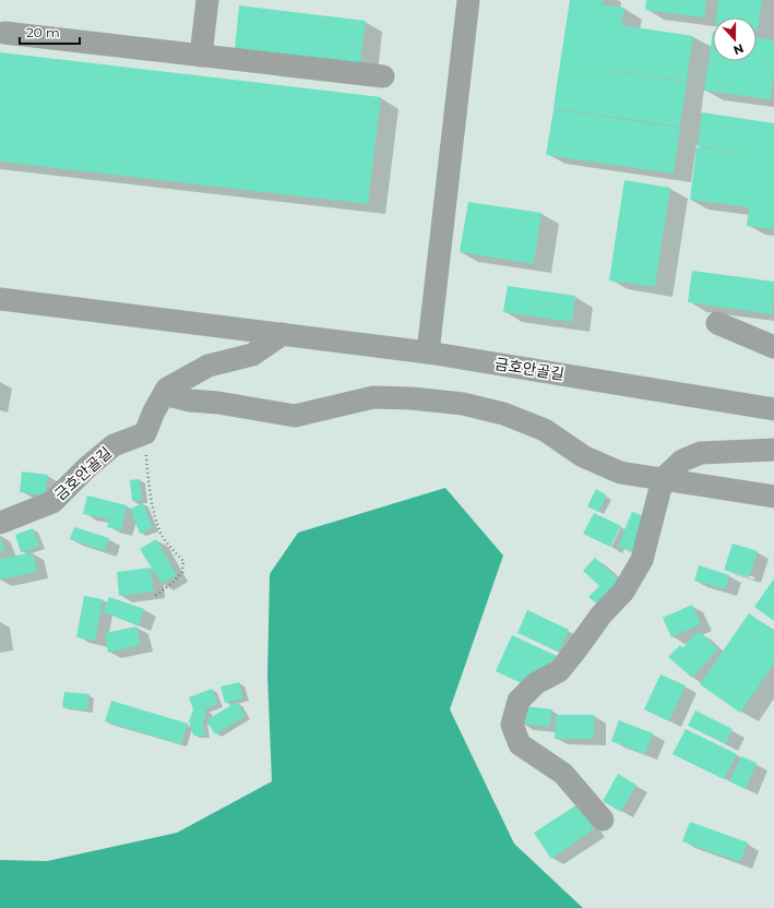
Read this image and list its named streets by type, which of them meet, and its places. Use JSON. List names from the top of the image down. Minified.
{"streets":{"street":["금호안골길"]},"scale_bar":"20 m","north":"bottom"}
